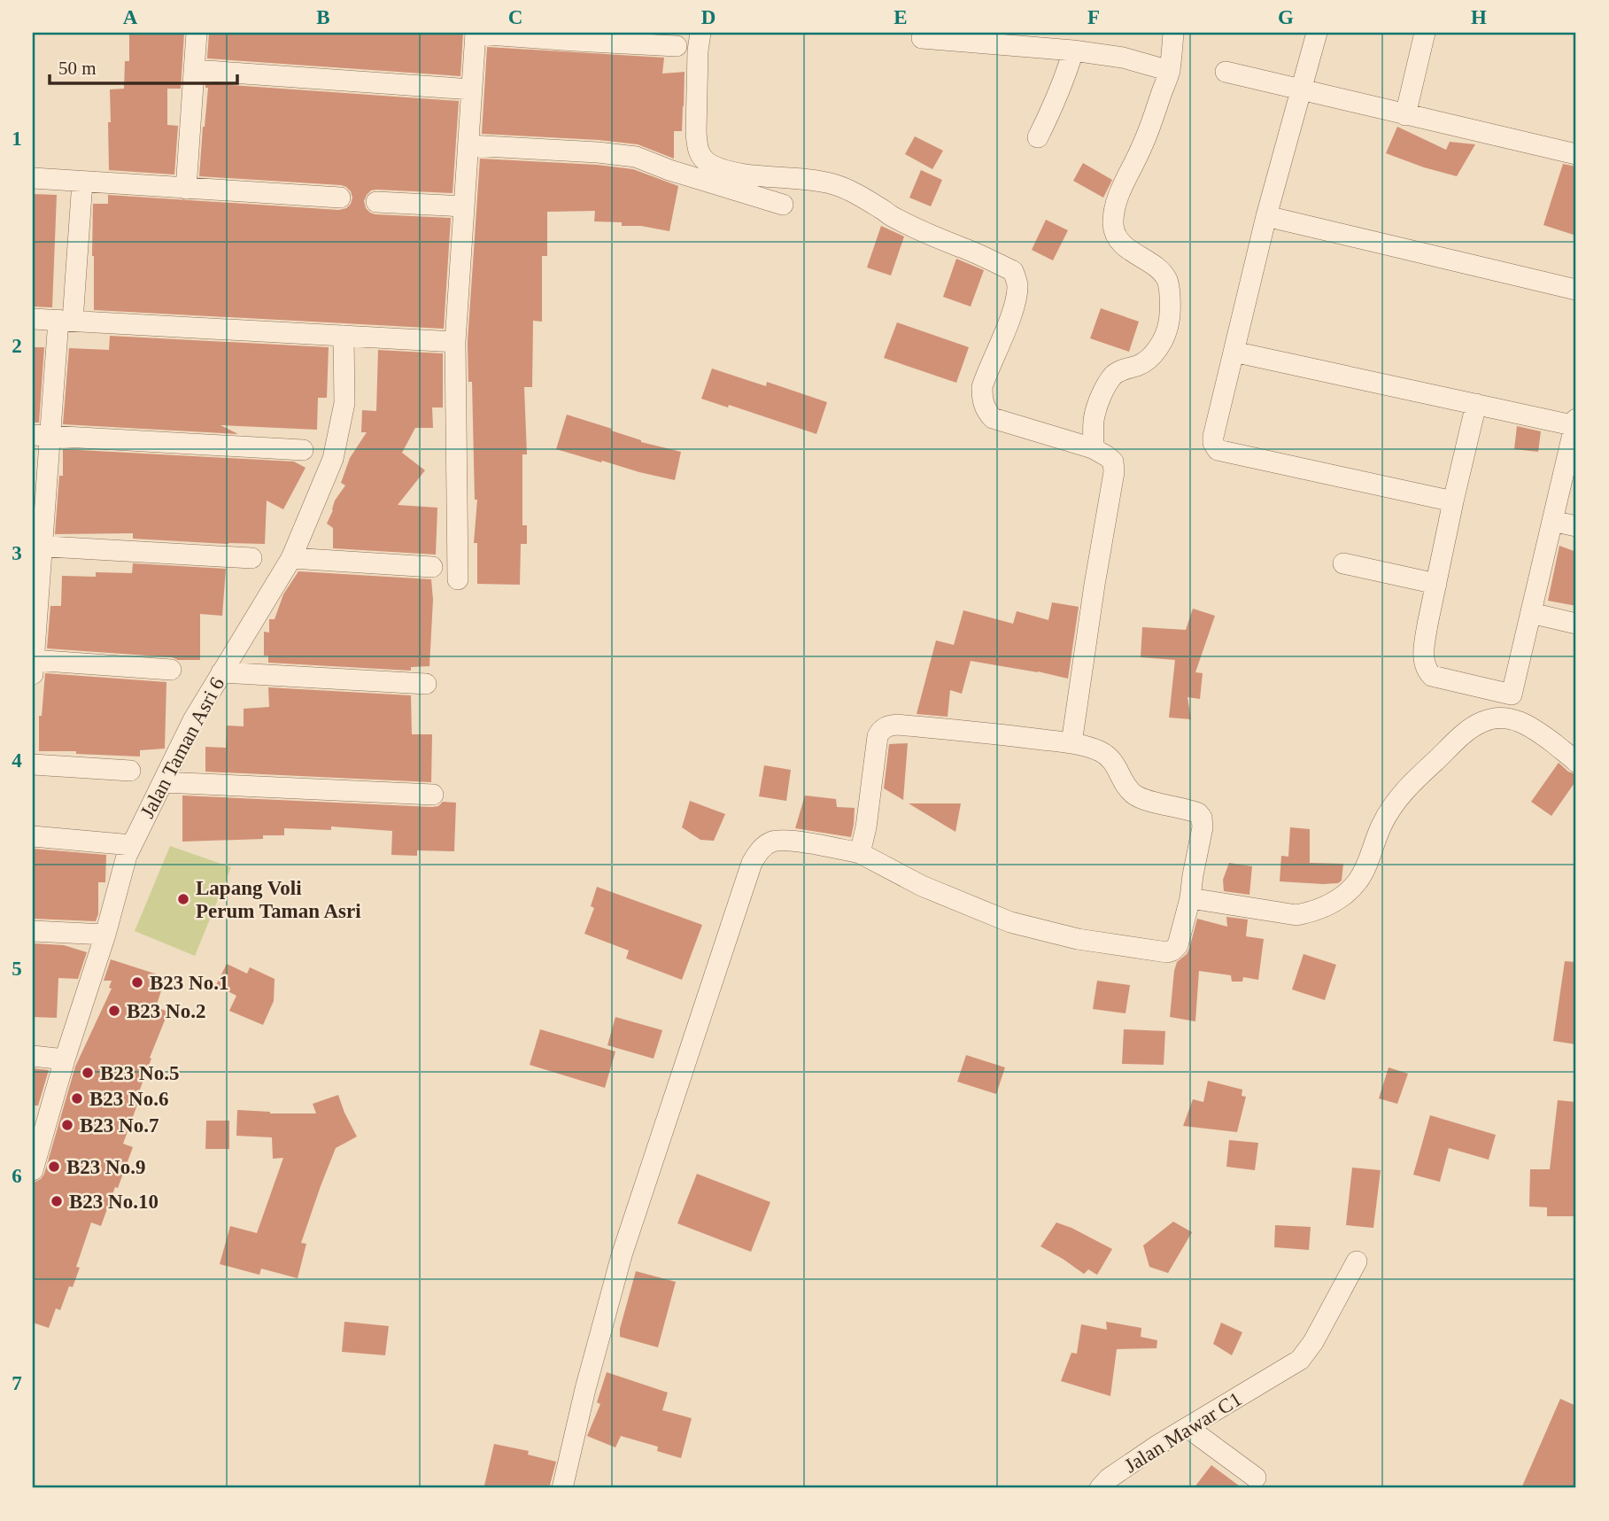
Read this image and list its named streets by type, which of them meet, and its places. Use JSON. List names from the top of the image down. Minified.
{"streets":{"street":["Jalan Taman Asri 6","Jalan Mawar C1"]},"places":["Lapang Voli Perum Taman Asri","B23 No.1","B23 No.2","B23 No.5","B23 No.6","B23 No.7","B23 No.9","B23 No.10"],"scale_bar":"50 m","grid":{"columns":["A","B","C","D","E","F","G","H"],"rows":["1","2","3","4","5","6","7"]}}
